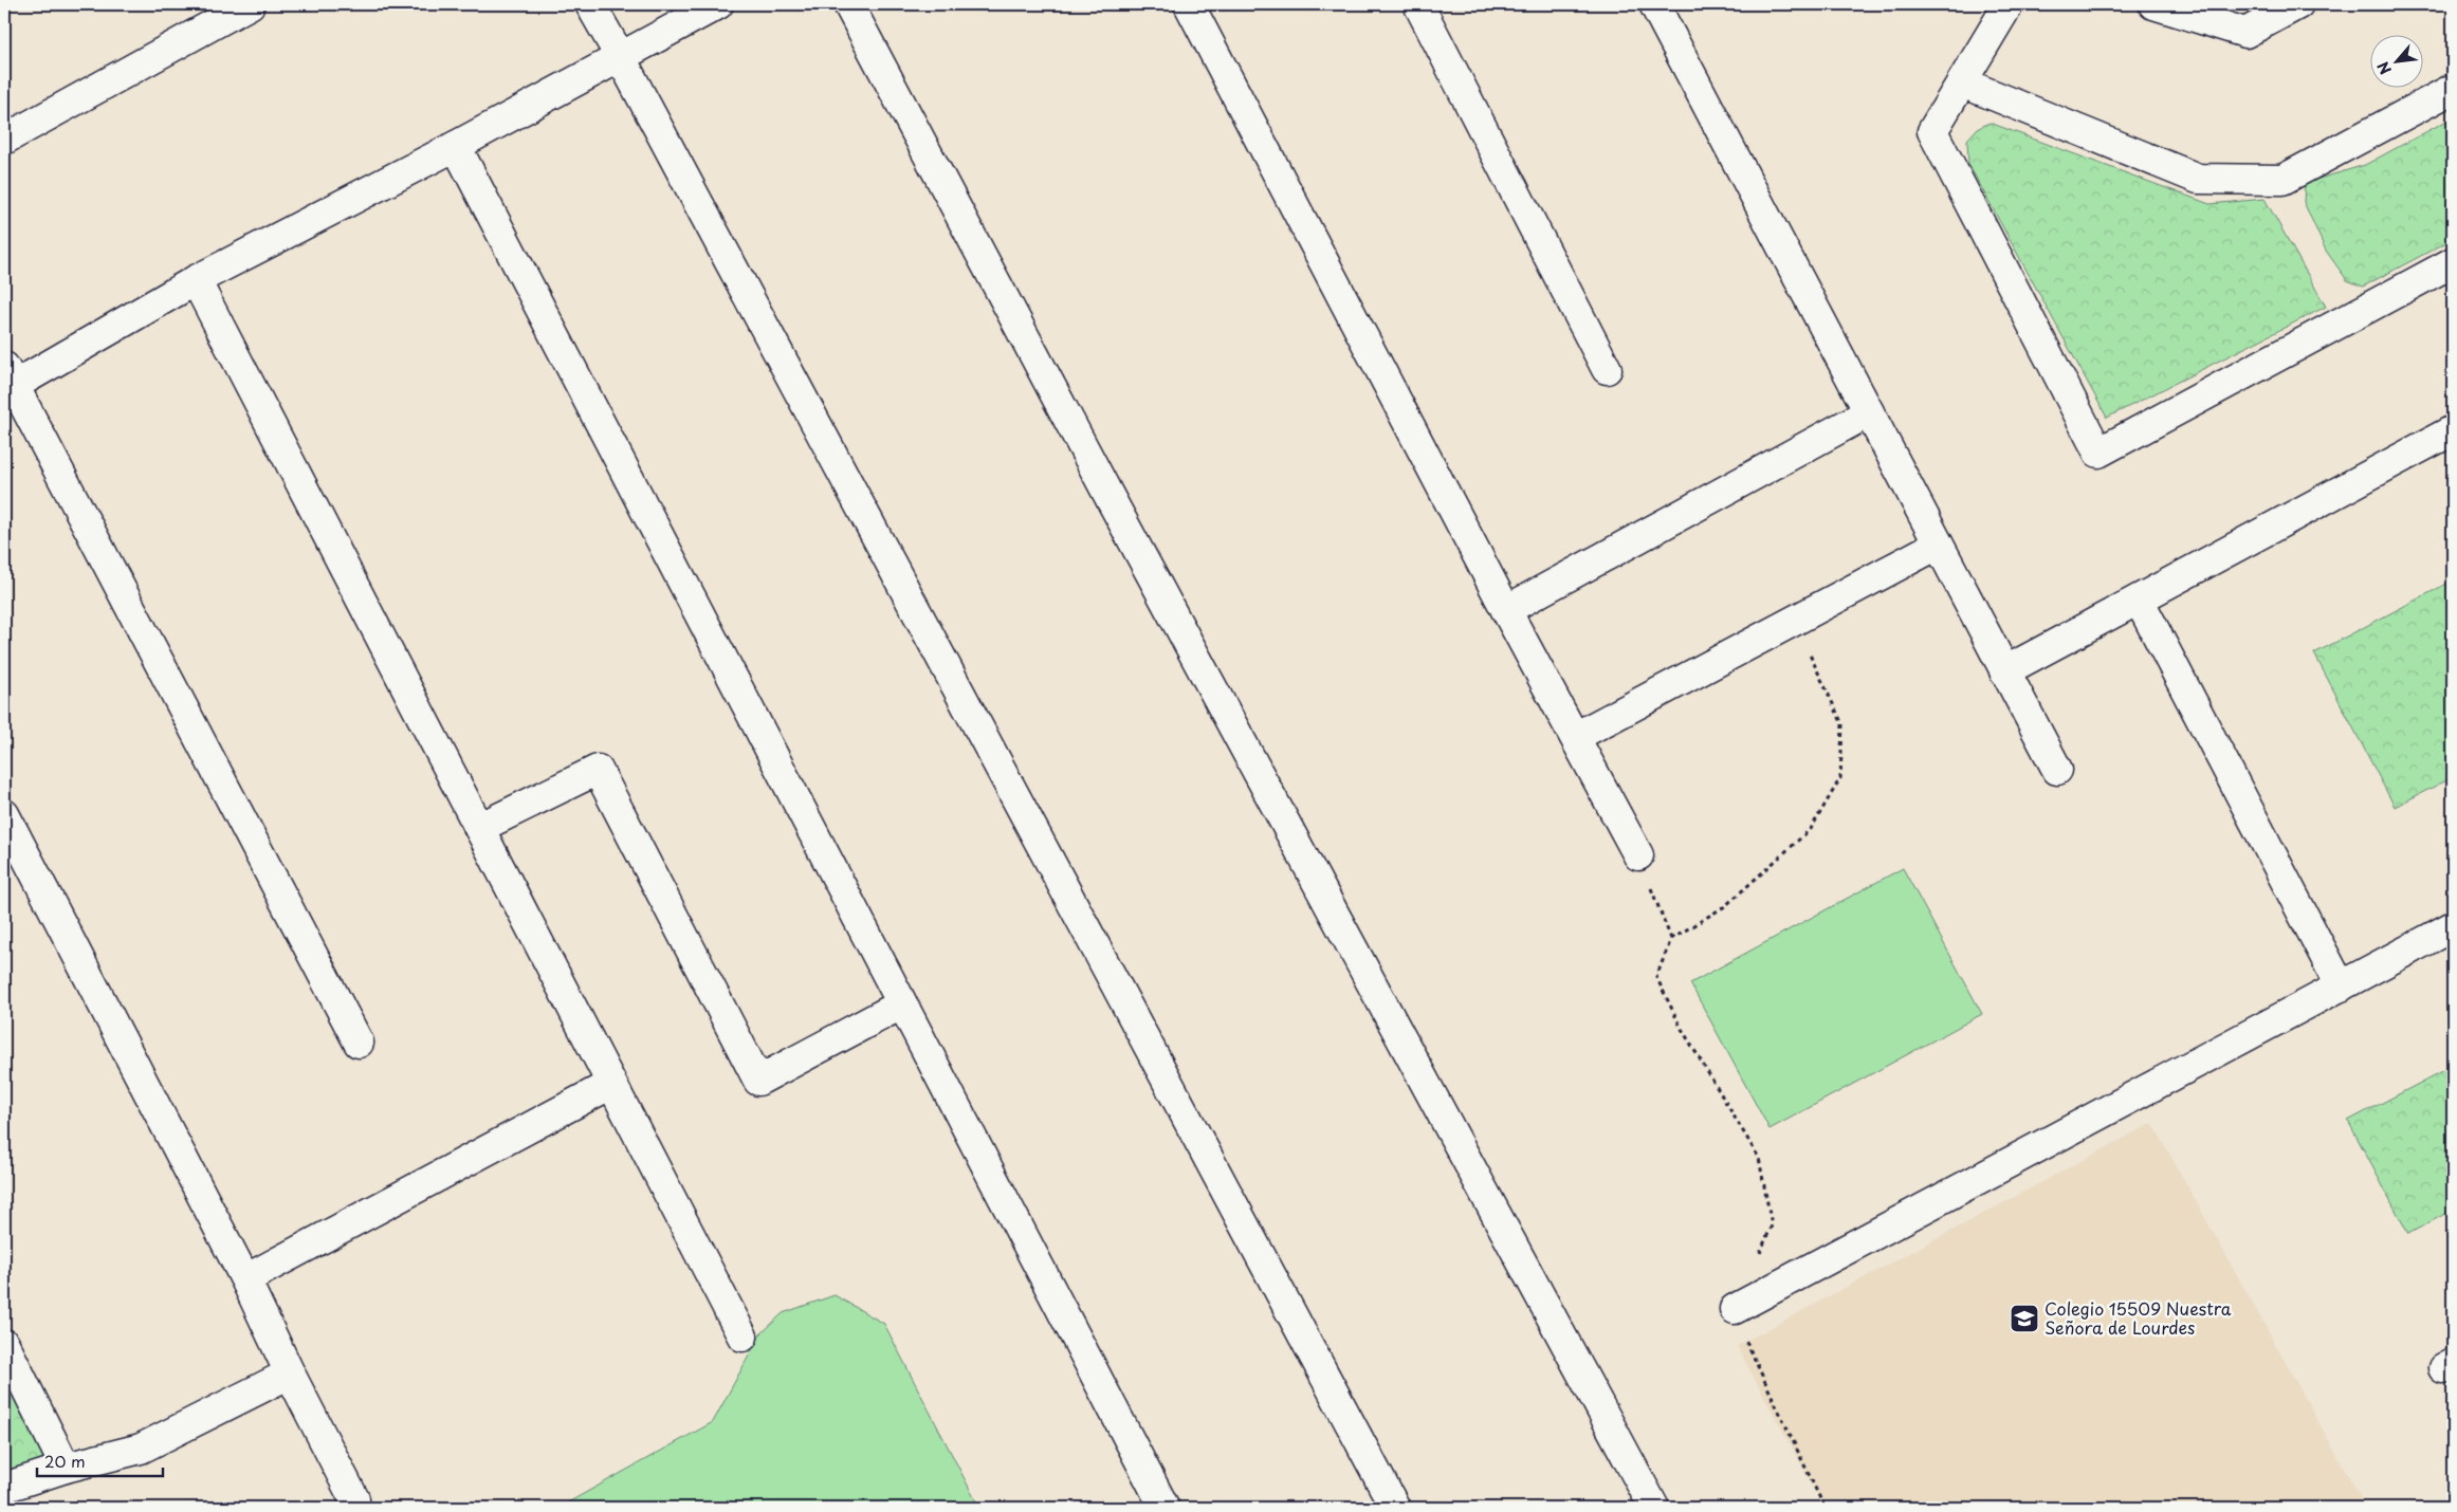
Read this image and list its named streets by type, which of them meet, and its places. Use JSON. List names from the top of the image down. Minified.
{"places":{"school or university":["Colegio 15509 Nuestra Señora de Lourdes"]},"scale_bar":"20 m","north":"bottom left"}
